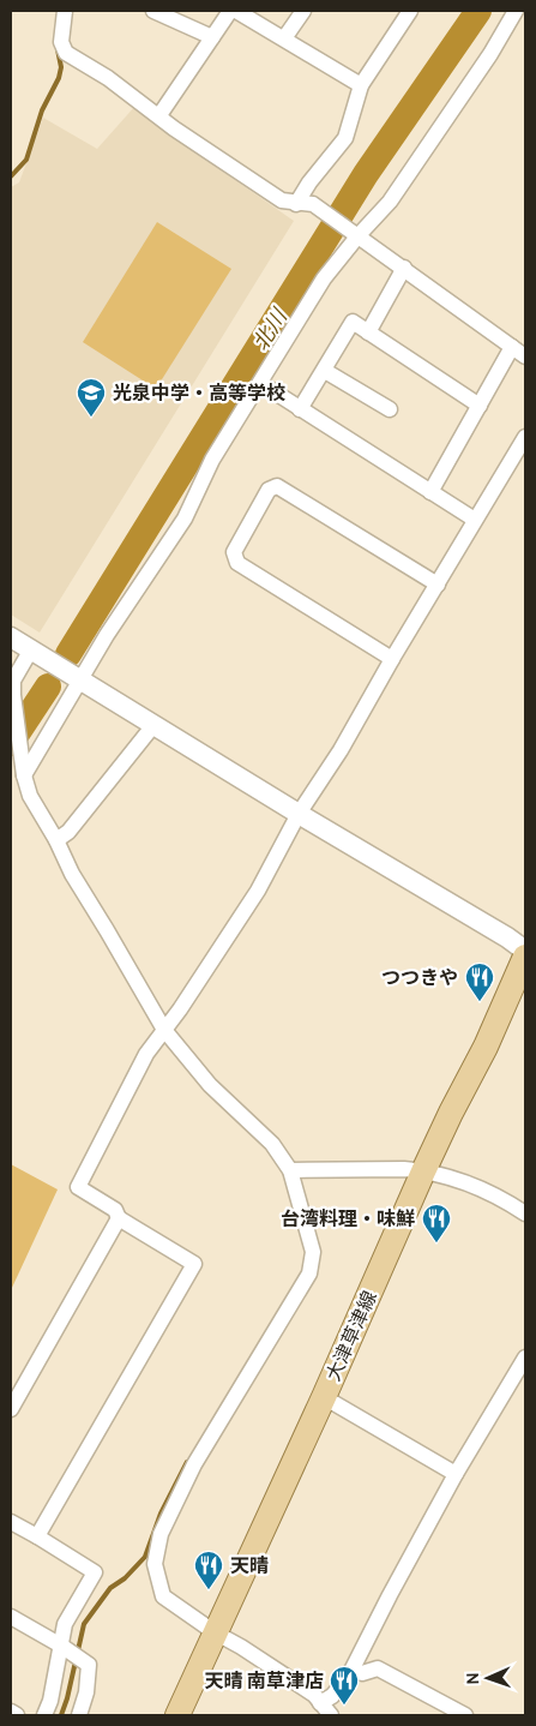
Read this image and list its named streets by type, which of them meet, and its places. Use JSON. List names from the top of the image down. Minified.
{"streets":{"main road":["大津草津線"]},"water":["北川"],"places":{"school or university":["光泉中学・高等学校"],"restaurant":["つつきや","台湾料理・味鮮","天晴","天晴 南草津店"]},"north":"left"}
